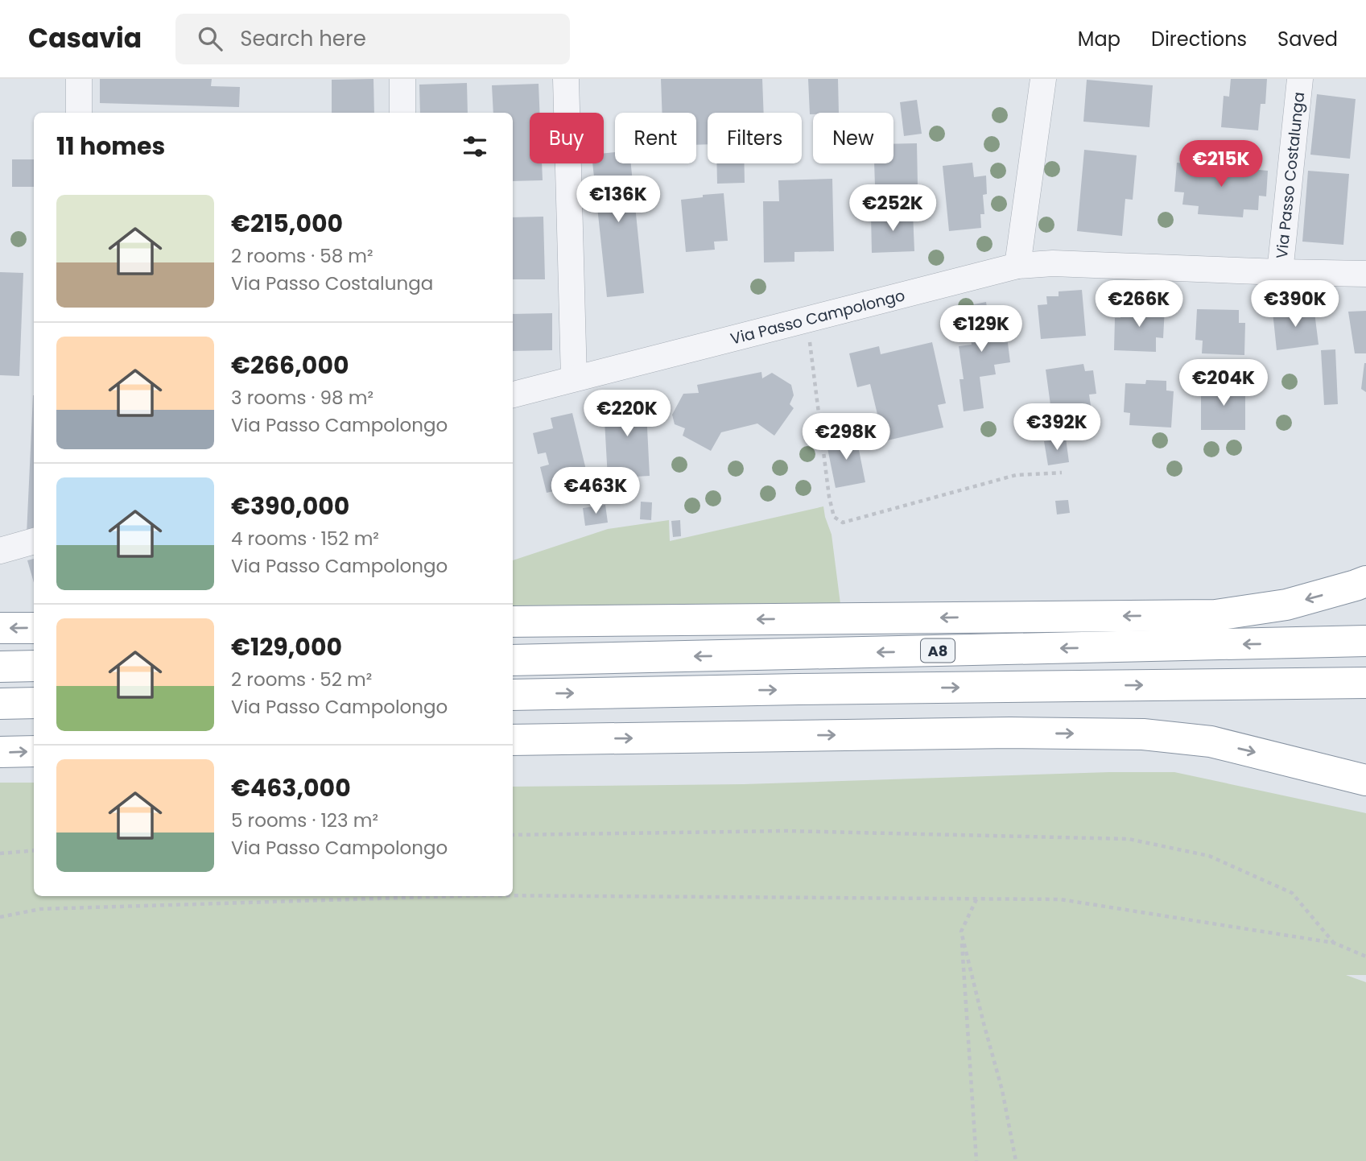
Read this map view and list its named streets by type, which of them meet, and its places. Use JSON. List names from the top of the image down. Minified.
{"streets":{"highway":["A8"],"street":["Via Passo Costalunga","Via Passo Campolongo"]},"crossings":[["Via Passo Costalunga","Via Passo Campolongo"]],"page":{"header":"Casavia","search":"Search here","nav":["Map","Directions","Saved"],"chip":["Buy","Rent","Filters","New"],"heading":"11 homes","price":["€215K","€136K","€252K","€266K","€390K","€129K","€204K","€220K","€392K","€298K","€463K"],"list":[{"name":"€215,000","note":"2 rooms · 58 m² · Via Passo Costalunga"},{"name":"€266,000","note":"3 rooms · 98 m² · Via Passo Campolongo"},{"name":"€390,000","note":"4 rooms · 152 m² · Via Passo Campolongo"},{"name":"€129,000","note":"2 rooms · 52 m² · Via Passo Campolongo"},{"name":"€463,000","note":"5 rooms · 123 m² · Via Passo Campolongo"}]}}
